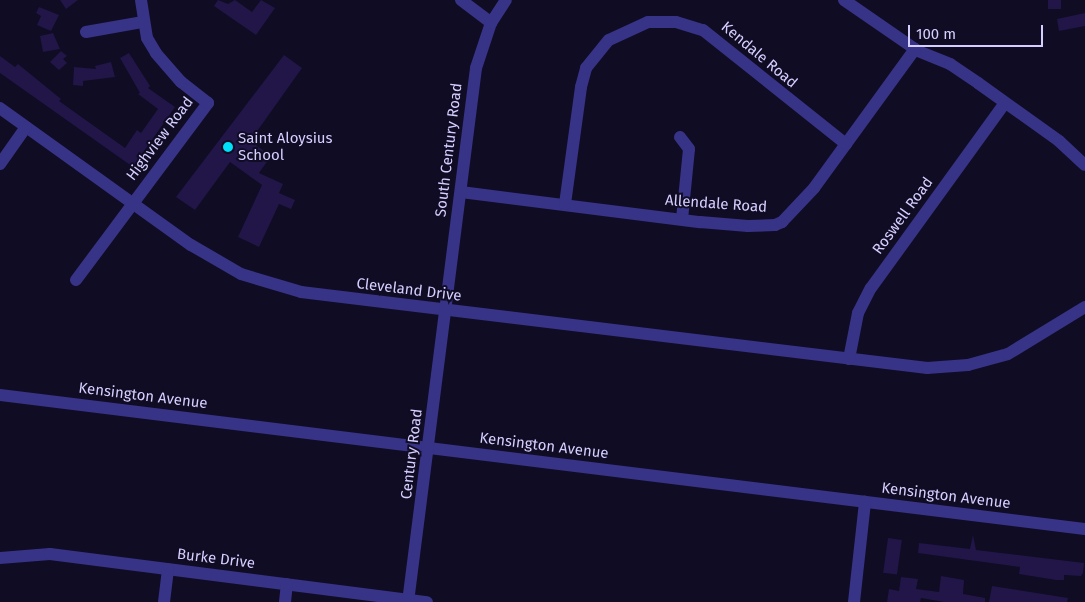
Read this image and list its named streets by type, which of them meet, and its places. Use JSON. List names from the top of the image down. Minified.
{"streets":{"street":["Kendale Road","Highview Road","South Century Road","Allendale Road","Roswell Road","Cleveland Drive","Kensington Avenue","Century Road","Burke Drive"]},"crossings":[["Kendale Road","Allendale Road"],["Highview Road","Cleveland Drive"],["South Century Road","Allendale Road"],["South Century Road","Cleveland Drive"],["South Century Road","Century Road"],["Roswell Road","Cleveland Drive"],["Cleveland Drive","Century Road"],["Kensington Avenue","Century Road"],["Century Road","Burke Drive"]],"places":["Saint Aloysius School"],"scale_bar":"100 m"}
